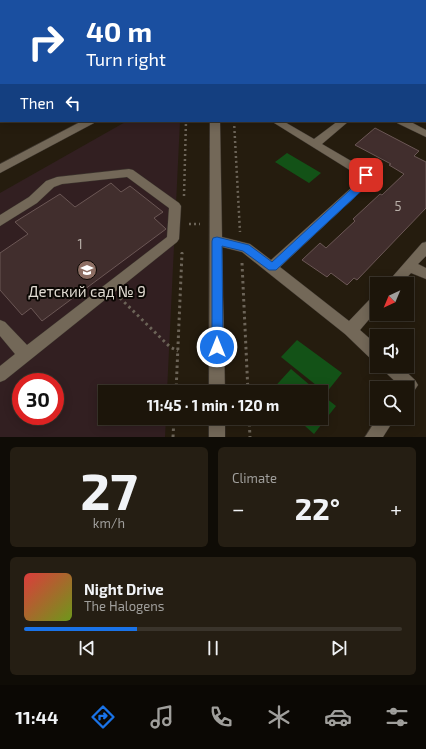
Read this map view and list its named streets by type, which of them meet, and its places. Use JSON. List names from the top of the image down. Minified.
{"places":{"school or university":["Детский сад № 9"]},"house_numbers":["5","1"],"north":"bottom left","page":{"turn":["40 m","Turn right"],"then":"Then","limit":"30","trip":"11:45 · 1 min · 120 m","tile":[["27","km/h"],"Climate"],"heat":["−","22°","+"],"song":["Night Drive","The Halogens"],"tabs":"11:44"}}
